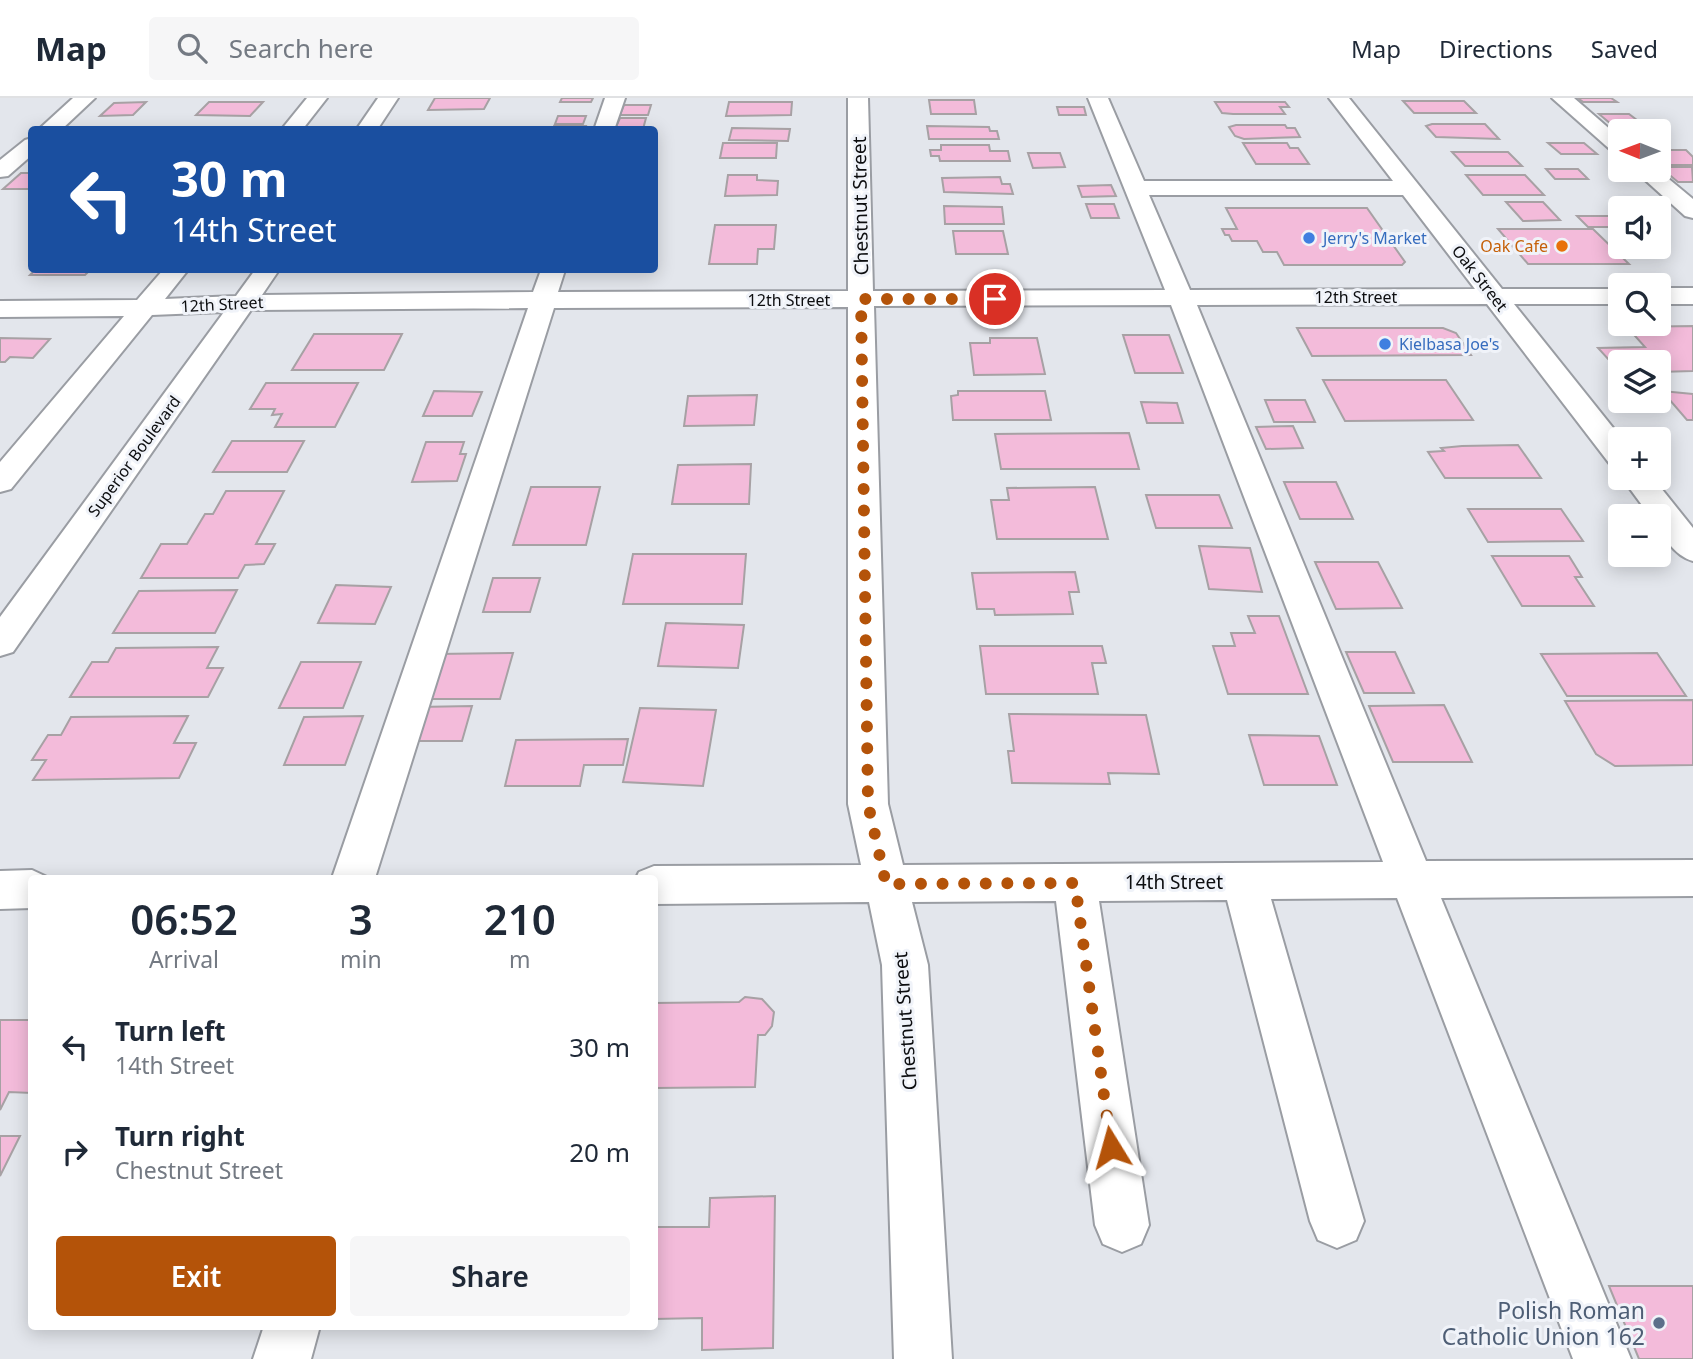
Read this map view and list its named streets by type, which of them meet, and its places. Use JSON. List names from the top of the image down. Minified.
{"streets":{"street":["Chestnut Street","Oak Street","12th Street","Superior Boulevard","14th Street"]},"crossings":[["Chestnut Street","12th Street"],["Chestnut Street","14th Street"],["Oak Street","12th Street"],["12th Street","Superior Boulevard"]],"places":["Jerry's Market","Oak Cafe","Kielbasa Joe's","Polish Roman Catholic Union 162"],"north":"left","page":{"header":"Map","search":"Search here","nav":["Map","Directions","Saved"],"map_buttons":["+","−"],"turn":["30 m","14th Street"],"eta":["06:52","Arrival","3","min","210","m"],"list":[{"name":"Turn left","note":"14th Street","value":"30 m"},{"name":"Turn right","note":"Chestnut Street","value":"20 m"}],"buttons":["Exit","Share"]}}
